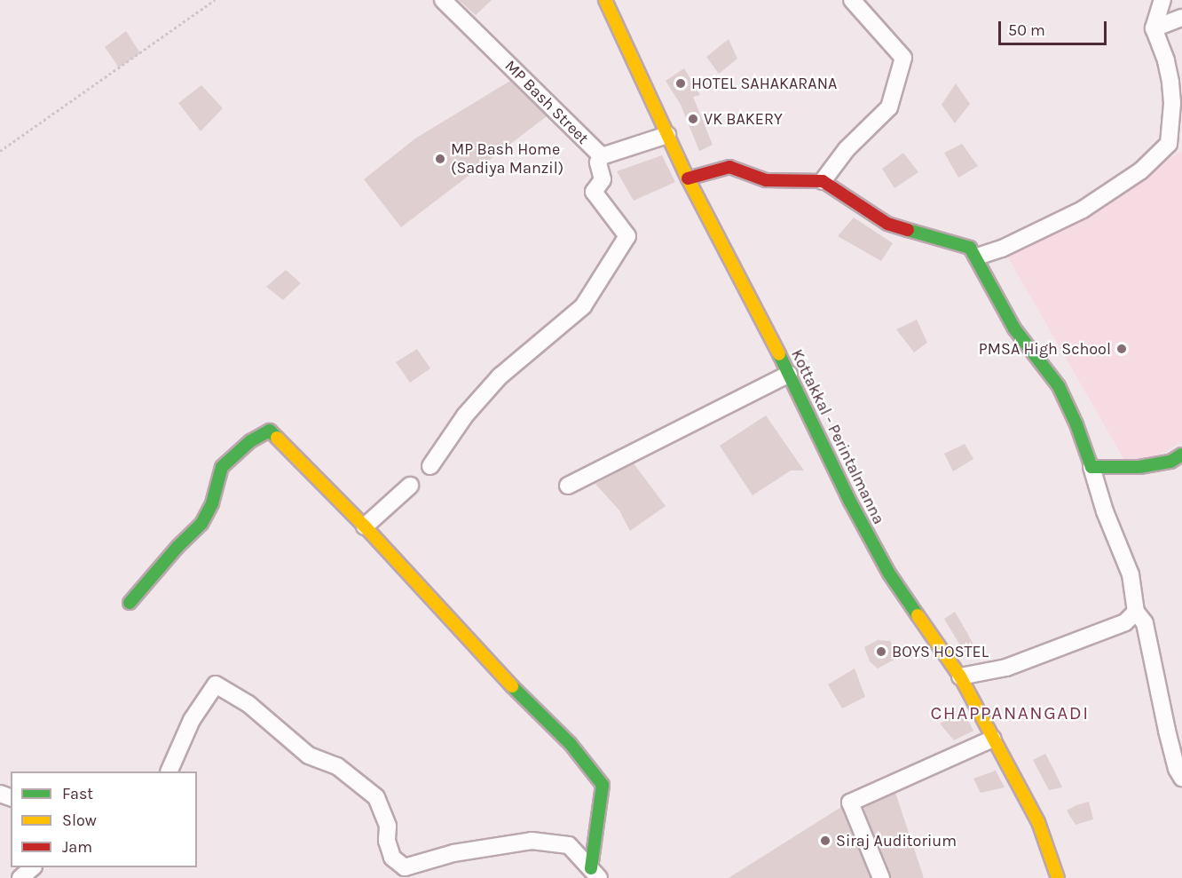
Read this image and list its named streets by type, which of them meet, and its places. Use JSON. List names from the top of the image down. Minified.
{"streets":{"street":["MP Bash Street","Kottakkal - Perintalmanna"]},"crossings":[["MP Bash Street","Kottakkal - Perintalmanna"]],"districts":["CHAPPANANGADI"],"places":["HOTEL SAHAKARANA","VK BAKERY","MP Bash Home (Sadiya Manzil)","PMSA High School","BOYS HOSTEL","Siraj Auditorium"],"legend":["Fast","Slow","Jam"],"scale_bar":"50 m"}
